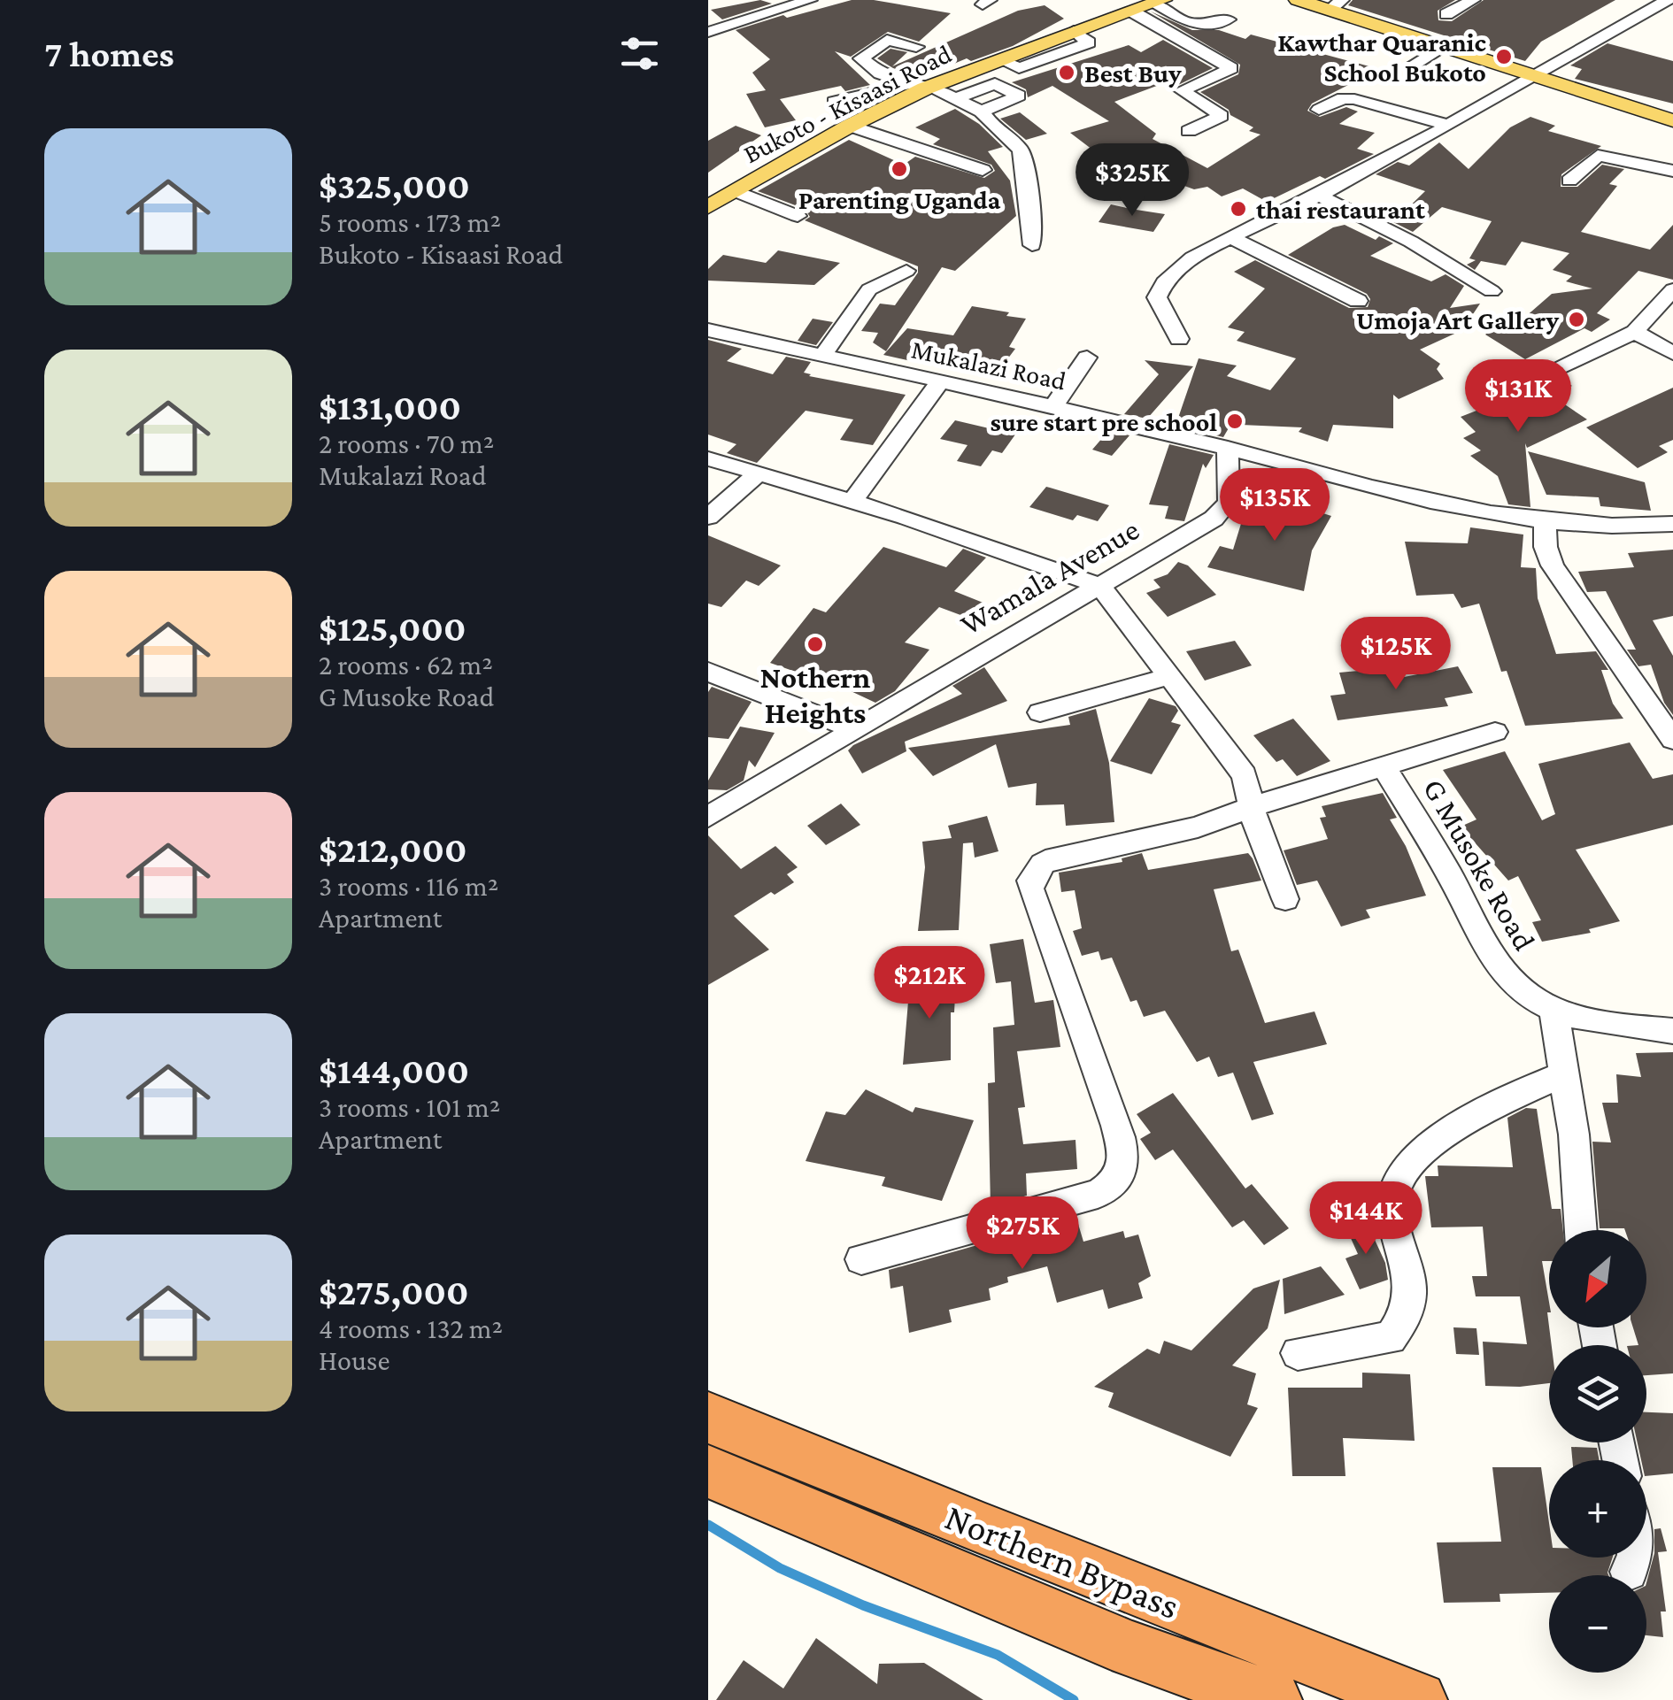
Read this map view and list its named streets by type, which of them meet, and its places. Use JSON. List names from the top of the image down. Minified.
{"streets":{"highway":["Northern Bypass"],"main road":["Bukoto - Kisaasi Road"],"street":["Mukalazi Road","Wamala Avenue","G Musoke Road"]},"crossings":[["Mukalazi Road","Wamala Avenue"]],"places":["Kawthar Quaranic School Bukoto","Best Buy","Parenting Uganda","thai restaurant","Umoja Art Gallery","sure start pre school","Nothern Heights"],"north":"bottom left","page":{"heading":"7 homes","list":[{"name":"$325,000","note":"5 rooms · 173 m² · Bukoto - Kisaasi Road"},{"name":"$131,000","note":"2 rooms · 70 m² · Mukalazi Road"},{"name":"$125,000","note":"2 rooms · 62 m² · G Musoke Road"},{"name":"$212,000","note":"3 rooms · 116 m² · Apartment"},{"name":"$144,000","note":"3 rooms · 101 m² · Apartment"},{"name":"$275,000","note":"4 rooms · 132 m² · House"}],"price":["$325K","$131K","$135K","$125K","$212K","$144K","$275K"],"map_buttons":["+","−"]}}
